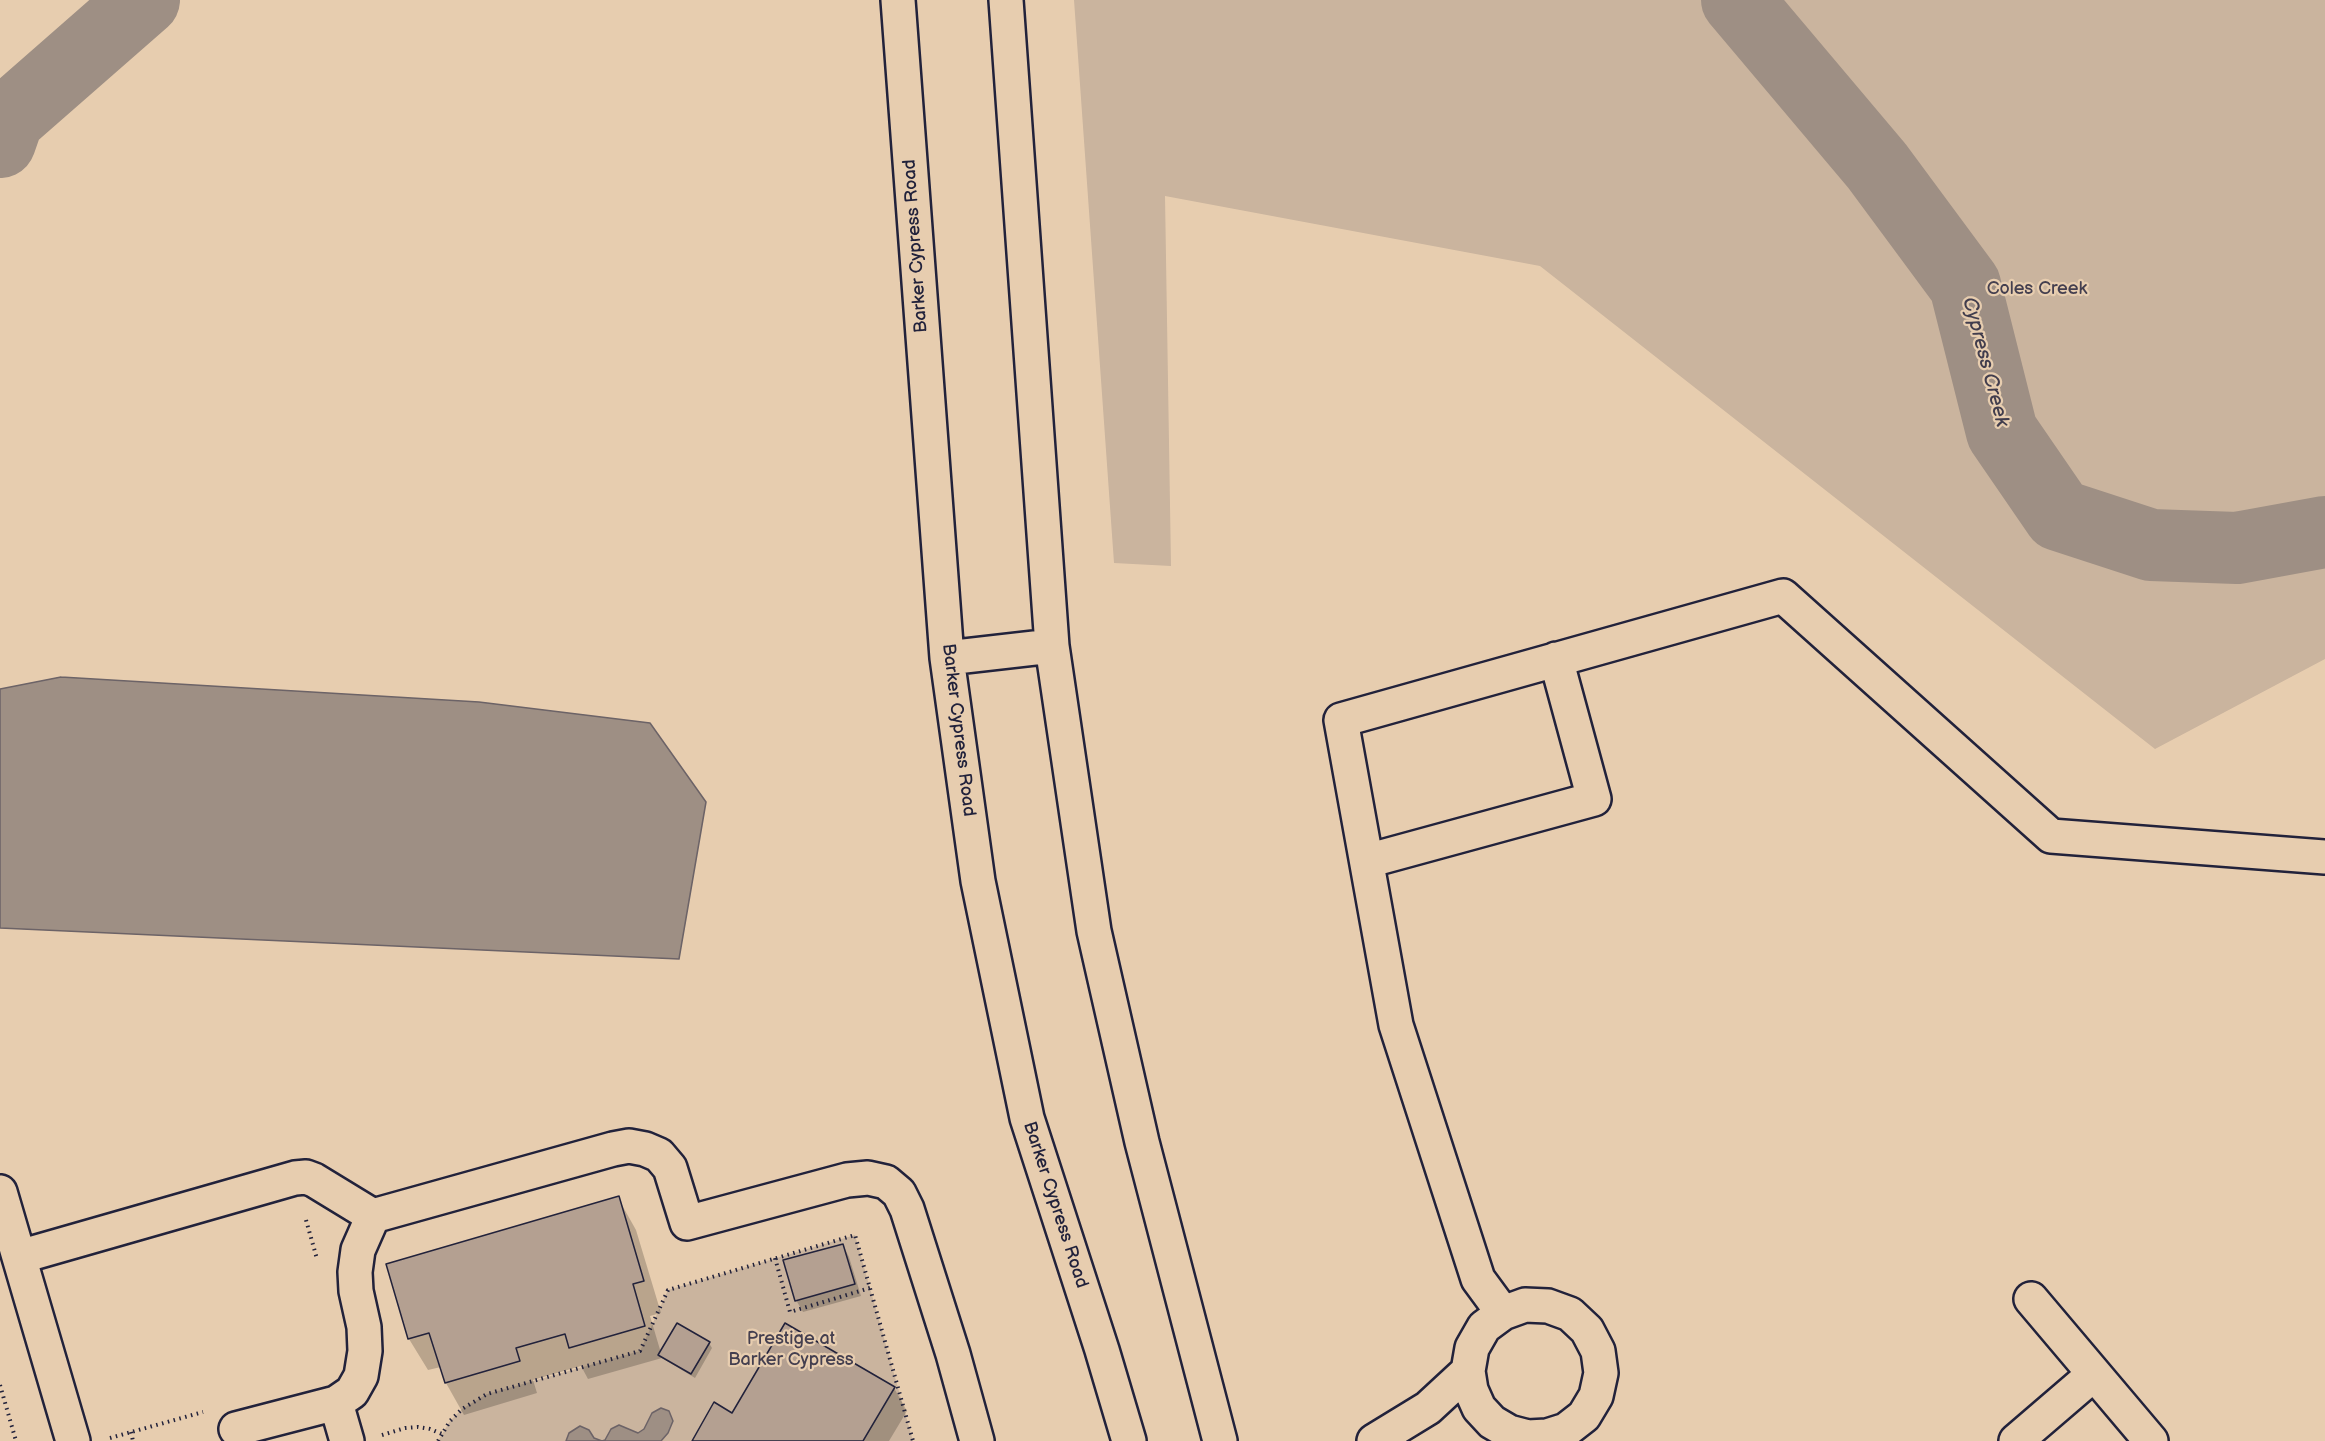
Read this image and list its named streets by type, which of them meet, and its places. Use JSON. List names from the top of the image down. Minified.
{"streets":{"street":["Barker Cypress Road"]},"water":["Cypress Creek"],"parks":["Coles Creek","Prestige at Barker Cypress"]}
